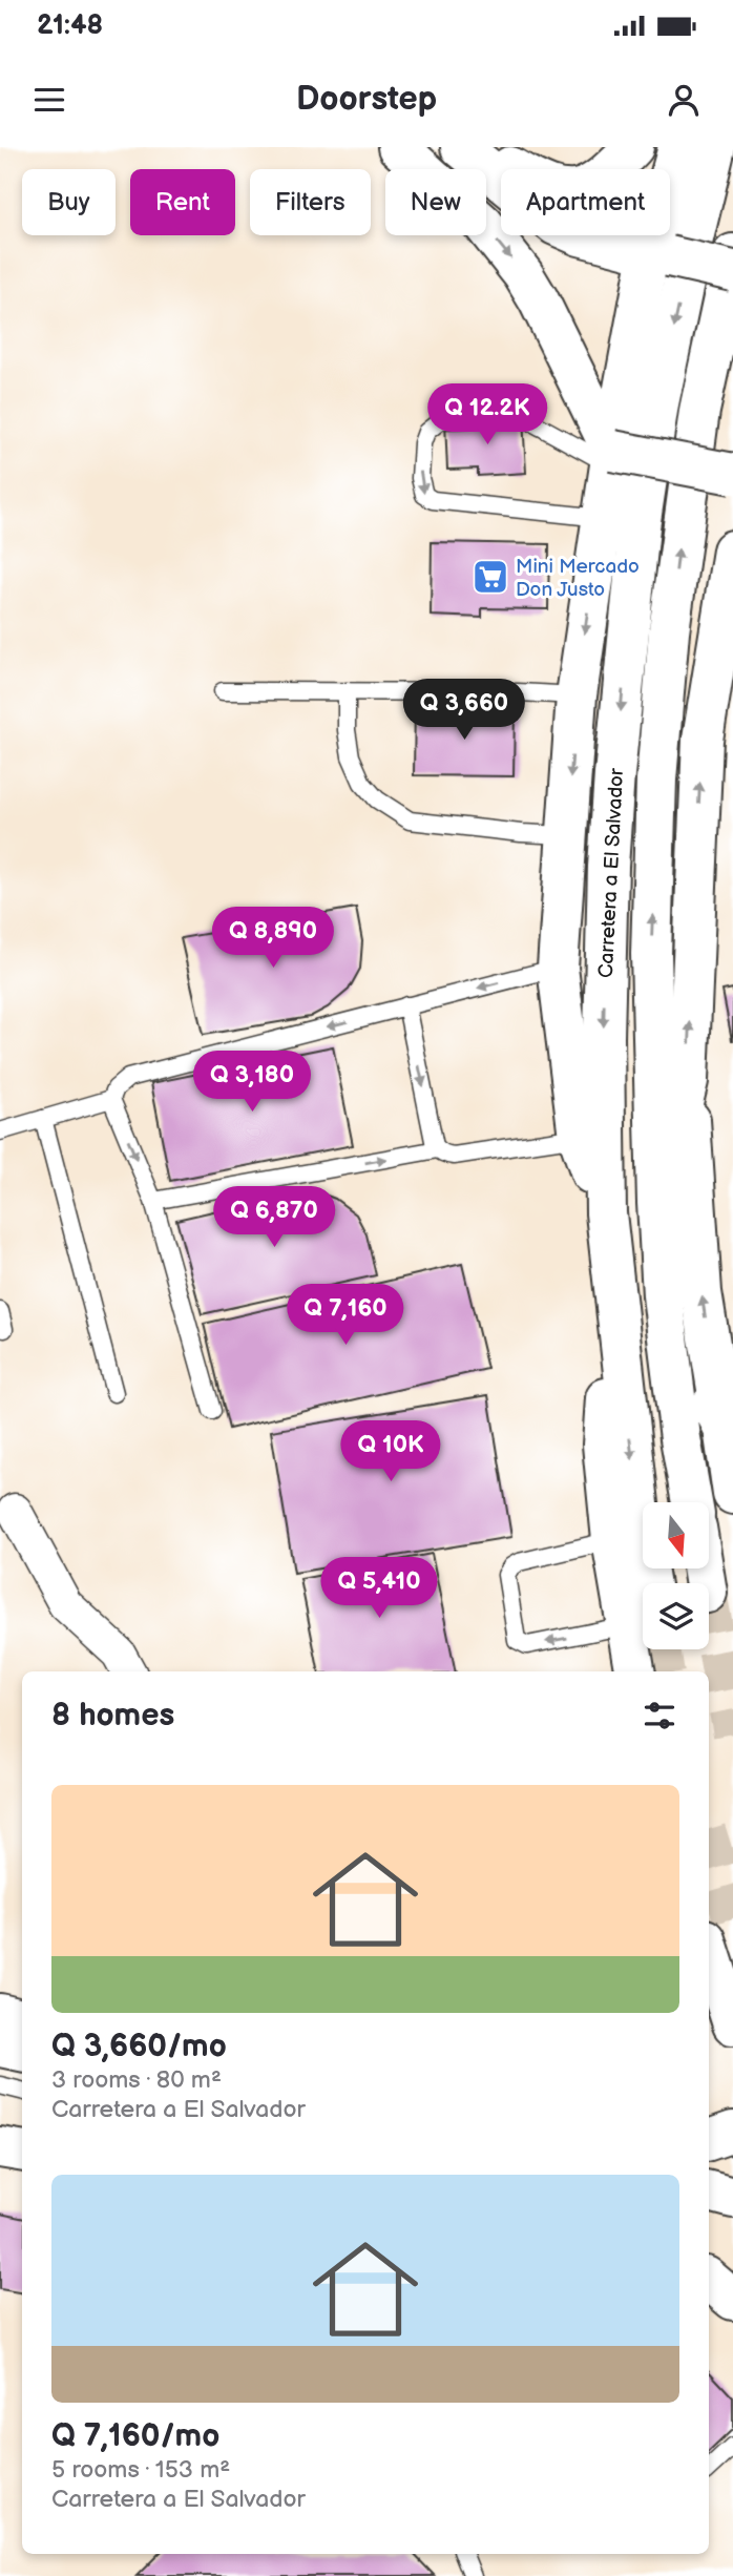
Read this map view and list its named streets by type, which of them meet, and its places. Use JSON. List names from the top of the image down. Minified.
{"streets":{"main road":["Carretera a El Salvador"]},"places":{"supermarket":["Mini Mercado Don Justo"]},"north":"bottom","page":{"status":"21:48","header":"Doorstep","chip":["Buy","Rent","Filters","New","Apartment"],"price":["Q 12.2K","Q 3,660","Q 8,890","Q 3,180","Q 6,870","Q 7,160","Q 10K","Q 5,410"],"heading":"8 homes","list":[{"name":"Q 3,660/mo","note":"3 rooms · 80 m² · Carretera a El Salvador"},{"name":"Q 7,160/mo","note":"5 rooms · 153 m² · Carretera a El Salvador"}]}}
